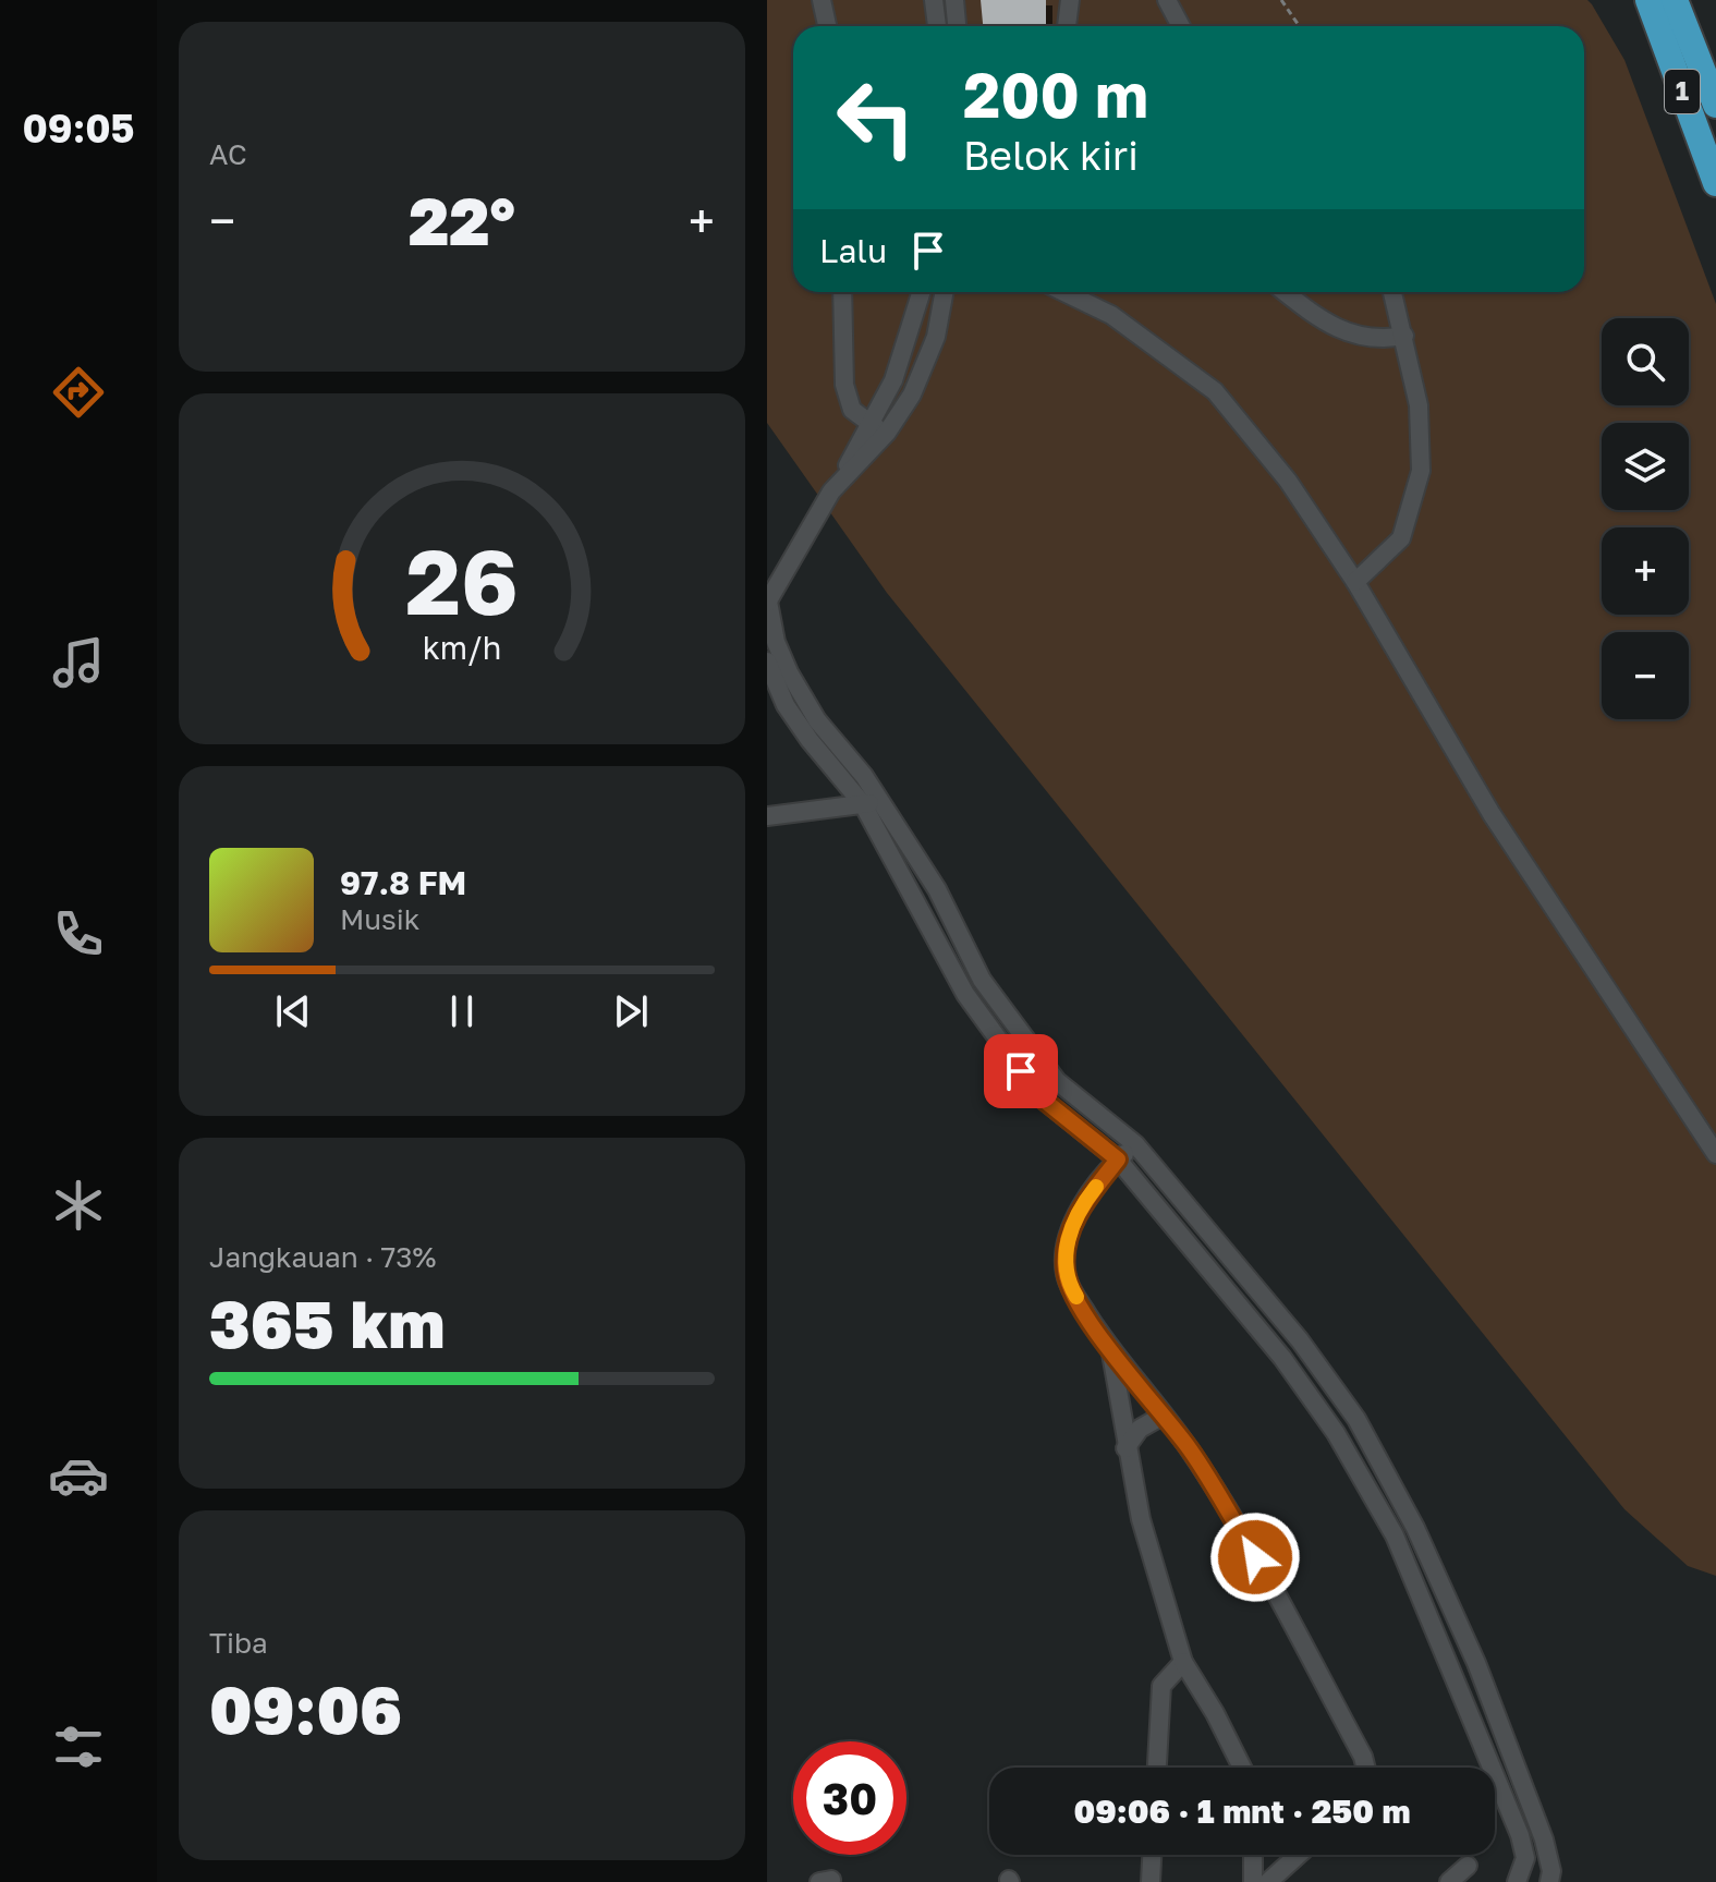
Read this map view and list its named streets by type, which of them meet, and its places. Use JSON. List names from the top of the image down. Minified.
{"streets":{"highway":["1"]},"page":{"tabs":"09:05","tile":["AC",["Jangkauan · 73%","365 km"],["Tiba","09:06"]],"turn":["200 m","Belok kiri"],"heat":["−","22°","+"],"then":"Lalu","map_buttons":["+","−"],"song":["97.8 FM","Musik"],"limit":"30","trip":"09:06 · 1 mnt · 250 m","gauge":["26","km/h"]}}
